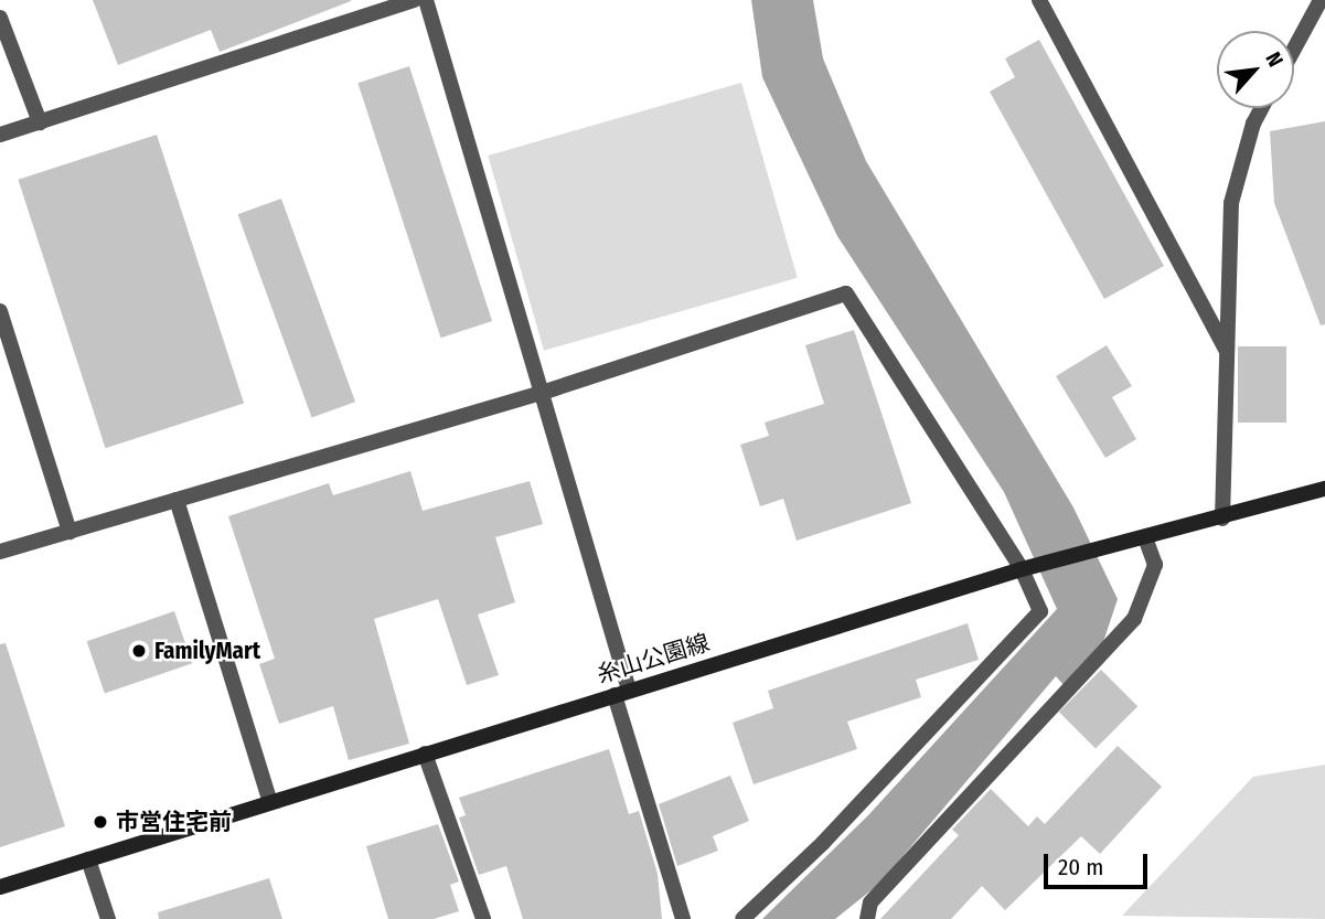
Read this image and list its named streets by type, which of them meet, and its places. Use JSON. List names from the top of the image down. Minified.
{"streets":{"main road":["糸山公園線"]},"places":["FamilyMart","市営住宅前"],"scale_bar":"20 m","north":"top right"}
